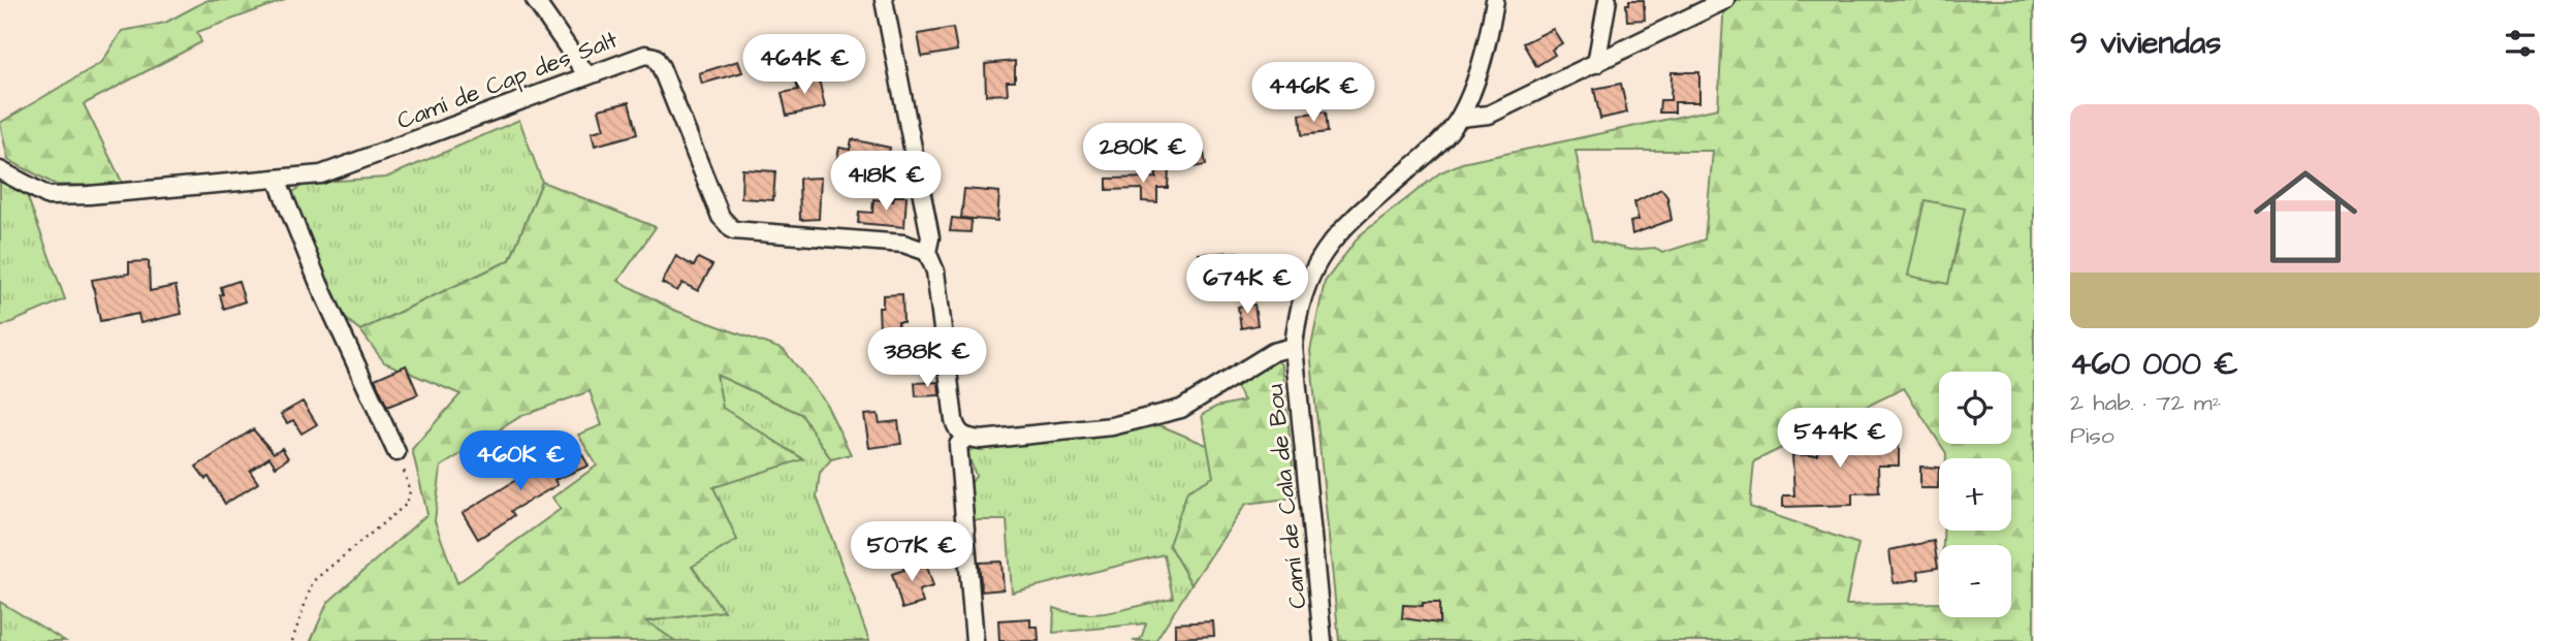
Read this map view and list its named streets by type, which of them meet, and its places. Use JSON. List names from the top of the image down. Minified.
{"streets":{"street":["Camí de Cap des Salt","Camí de Cala de Bou"]},"page":{"heading":"9 viviendas","price":["464K €","446K €","280K €","418K €","674K €","388K €","544K €","460K €","507K €"],"list":[{"name":"460 000 €","note":"2 hab. · 72 m² · Piso"}],"map_buttons":["+","−"]}}
